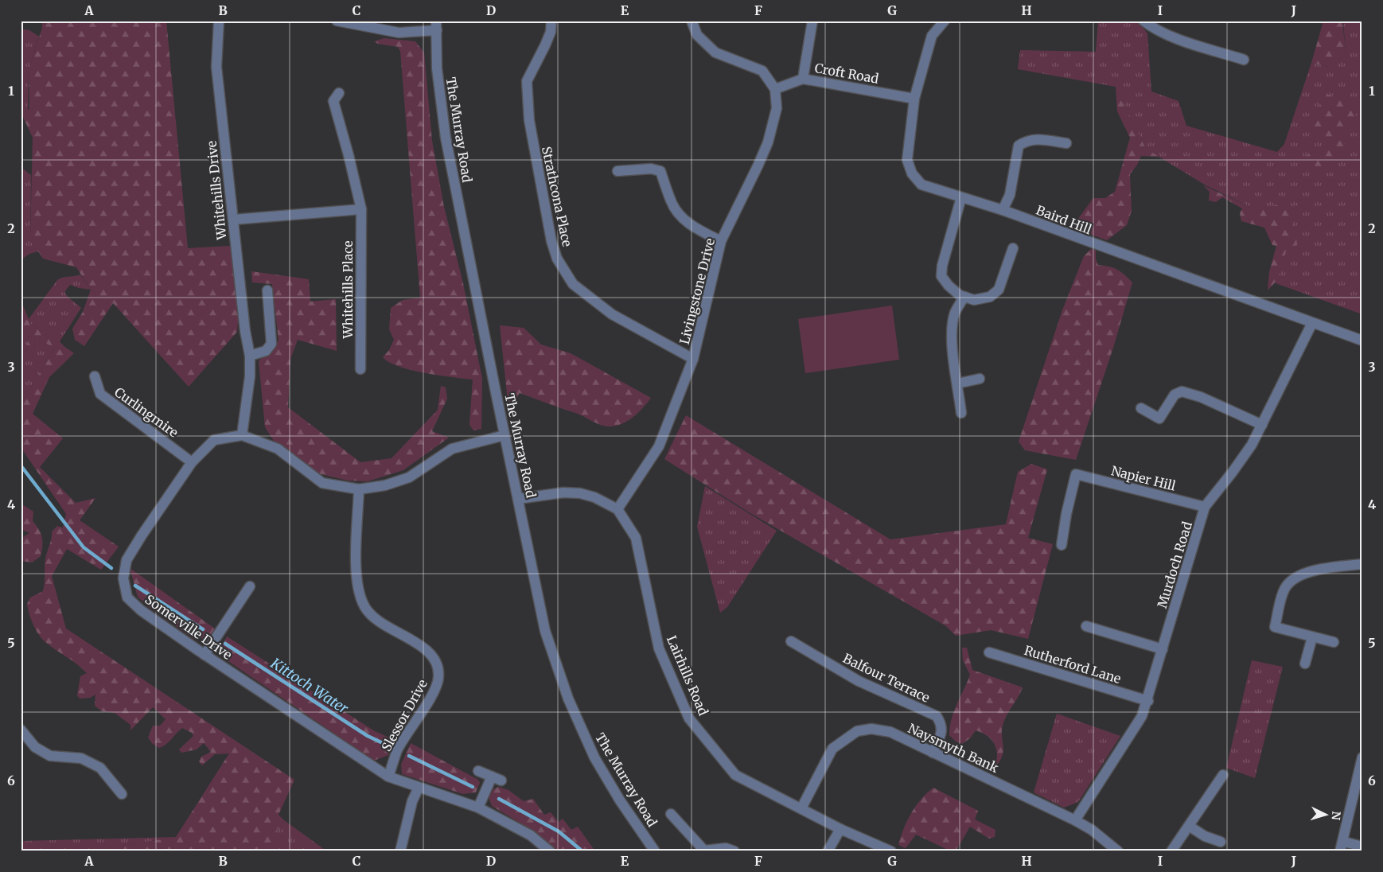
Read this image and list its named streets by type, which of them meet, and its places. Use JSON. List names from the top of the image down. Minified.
{"streets":{"street":["Croft Road","The Murray Road","Whitehills Drive","Strathcona Place","Baird Hill","Whitehills Place","Livingstone Drive","Curlingmire","Napier Hill","Murdoch Road","Somerville Drive","Rutherford Lane","Lairhills Road","Balfour Terrace","Slessor Drive","Naysmyth Bank"]},"crossings":[["Croft Road","Baird Hill"],["Croft Road","Livingstone Drive"],["Whitehills Drive","Somerville Drive"],["Strathcona Place","Livingstone Drive"],["Baird Hill","Murdoch Road"],["Livingstone Drive","Lairhills Road"],["Curlingmire","Somerville Drive"],["Napier Hill","Murdoch Road"],["Murdoch Road","Rutherford Lane"],["Murdoch Road","Naysmyth Bank"],["Somerville Drive","Slessor Drive"],["Lairhills Road","Naysmyth Bank"],["Balfour Terrace","Naysmyth Bank"]],"water":["Kittoch Water"],"north":"right","grid":{"columns":["A","B","C","D","E","F","G","H","I","J"],"rows":["1","2","3","4","5","6"]}}
